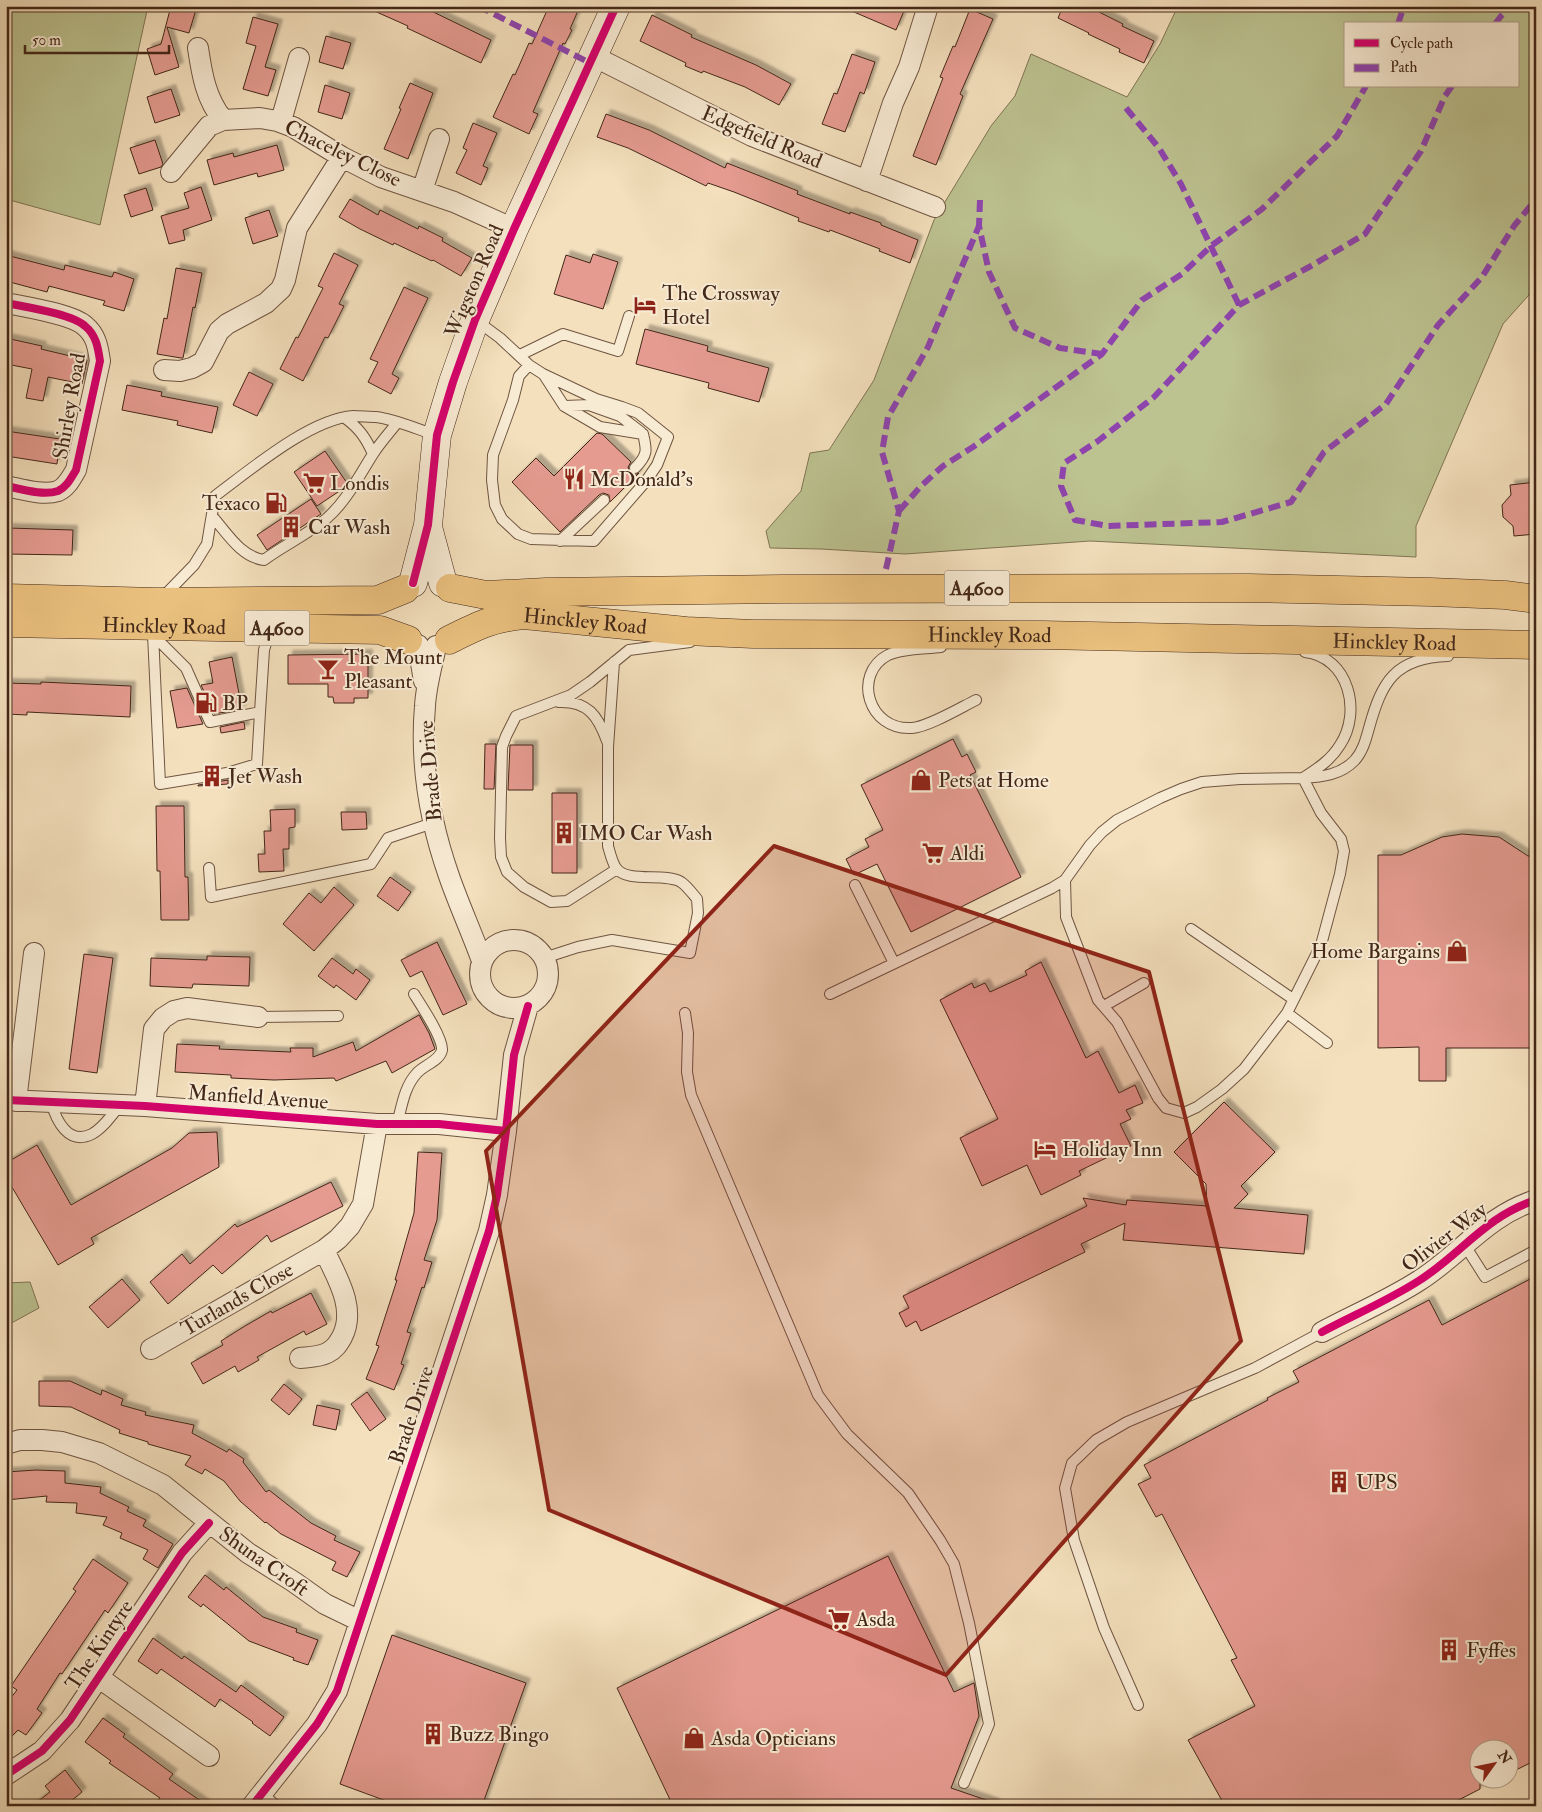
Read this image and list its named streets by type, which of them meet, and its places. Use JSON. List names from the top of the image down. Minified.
{"streets":{"highway":["A4600","Hinckley Road"],"street":["Edgefield Road","Chaceley Close","Wigston Road","Shirley Road","Brade Drive","Manfield Avenue","Olivier Way","Turlands Close","Shuna Croft","The Kintyre"]},"crossings":[["Edgefield Road","Wigston Road"],["Chaceley Close","Wigston Road"],["Wigston Road","A4600"],["Wigston Road","Hinckley Road"],["Wigston Road","Brade Drive"],["A4600","Hinckley Road"],["A4600","Brade Drive"],["Hinckley Road","Brade Drive"],["Brade Drive","Manfield Avenue"],["Brade Drive","Shuna Croft"],["Manfield Avenue","Turlands Close"],["Shuna Croft","The Kintyre"]],"places":{"hotel":["The Crossway Hotel","Holiday Inn"],"restaurant":["McDonald's"],"supermarket":["Londis","Aldi","Asda"],"fuel station":["Texaco","BP"],"building":["Car Wash","Jet Wash","IMO Car Wash","UPS","Fyffes","Buzz Bingo"],"bar":["The Mount Pleasant"],"shop":["Pets at Home","Home Bargains","Asda Opticians"]},"legend":["Cycle path","Path"],"scale_bar":"50 m","north":"top right"}
